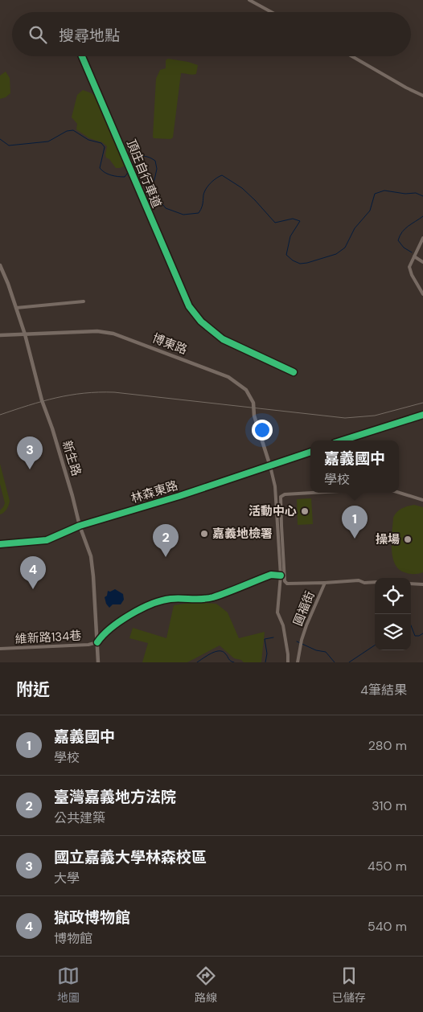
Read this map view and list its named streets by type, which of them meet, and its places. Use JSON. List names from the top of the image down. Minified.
{"streets":{"main road":["林森東路"],"street":["博東路","新生路","圓福街","維新路134巷"],"cycle path":["頂庄自行車道"]},"crossings":[["博東路","新生路"],["博東路","林森東路"],["博東路","圓福街"],["新生路","林森東路"],["新生路","維新路134巷"],["林森東路","圓福街"]],"places":["活動中心","嘉義地檢署","操場"],"page":{"search":"搜尋地點","pins":["3","1","2","4"],"popup":["嘉義國中","學校"],"heading":["附近","4筆結果"],"list":[{"mark":"1","name":"嘉義國中","note":"學校","value":"280 m"},{"mark":"2","name":"臺灣嘉義地方法院","note":"公共建築","value":"310 m"},{"mark":"3","name":"國立嘉義大學林森校區","note":"大學","value":"450 m"},{"mark":"4","name":"獄政博物館","note":"博物館","value":"540 m"}],"nav":["地圖","路線","已儲存"]}}
